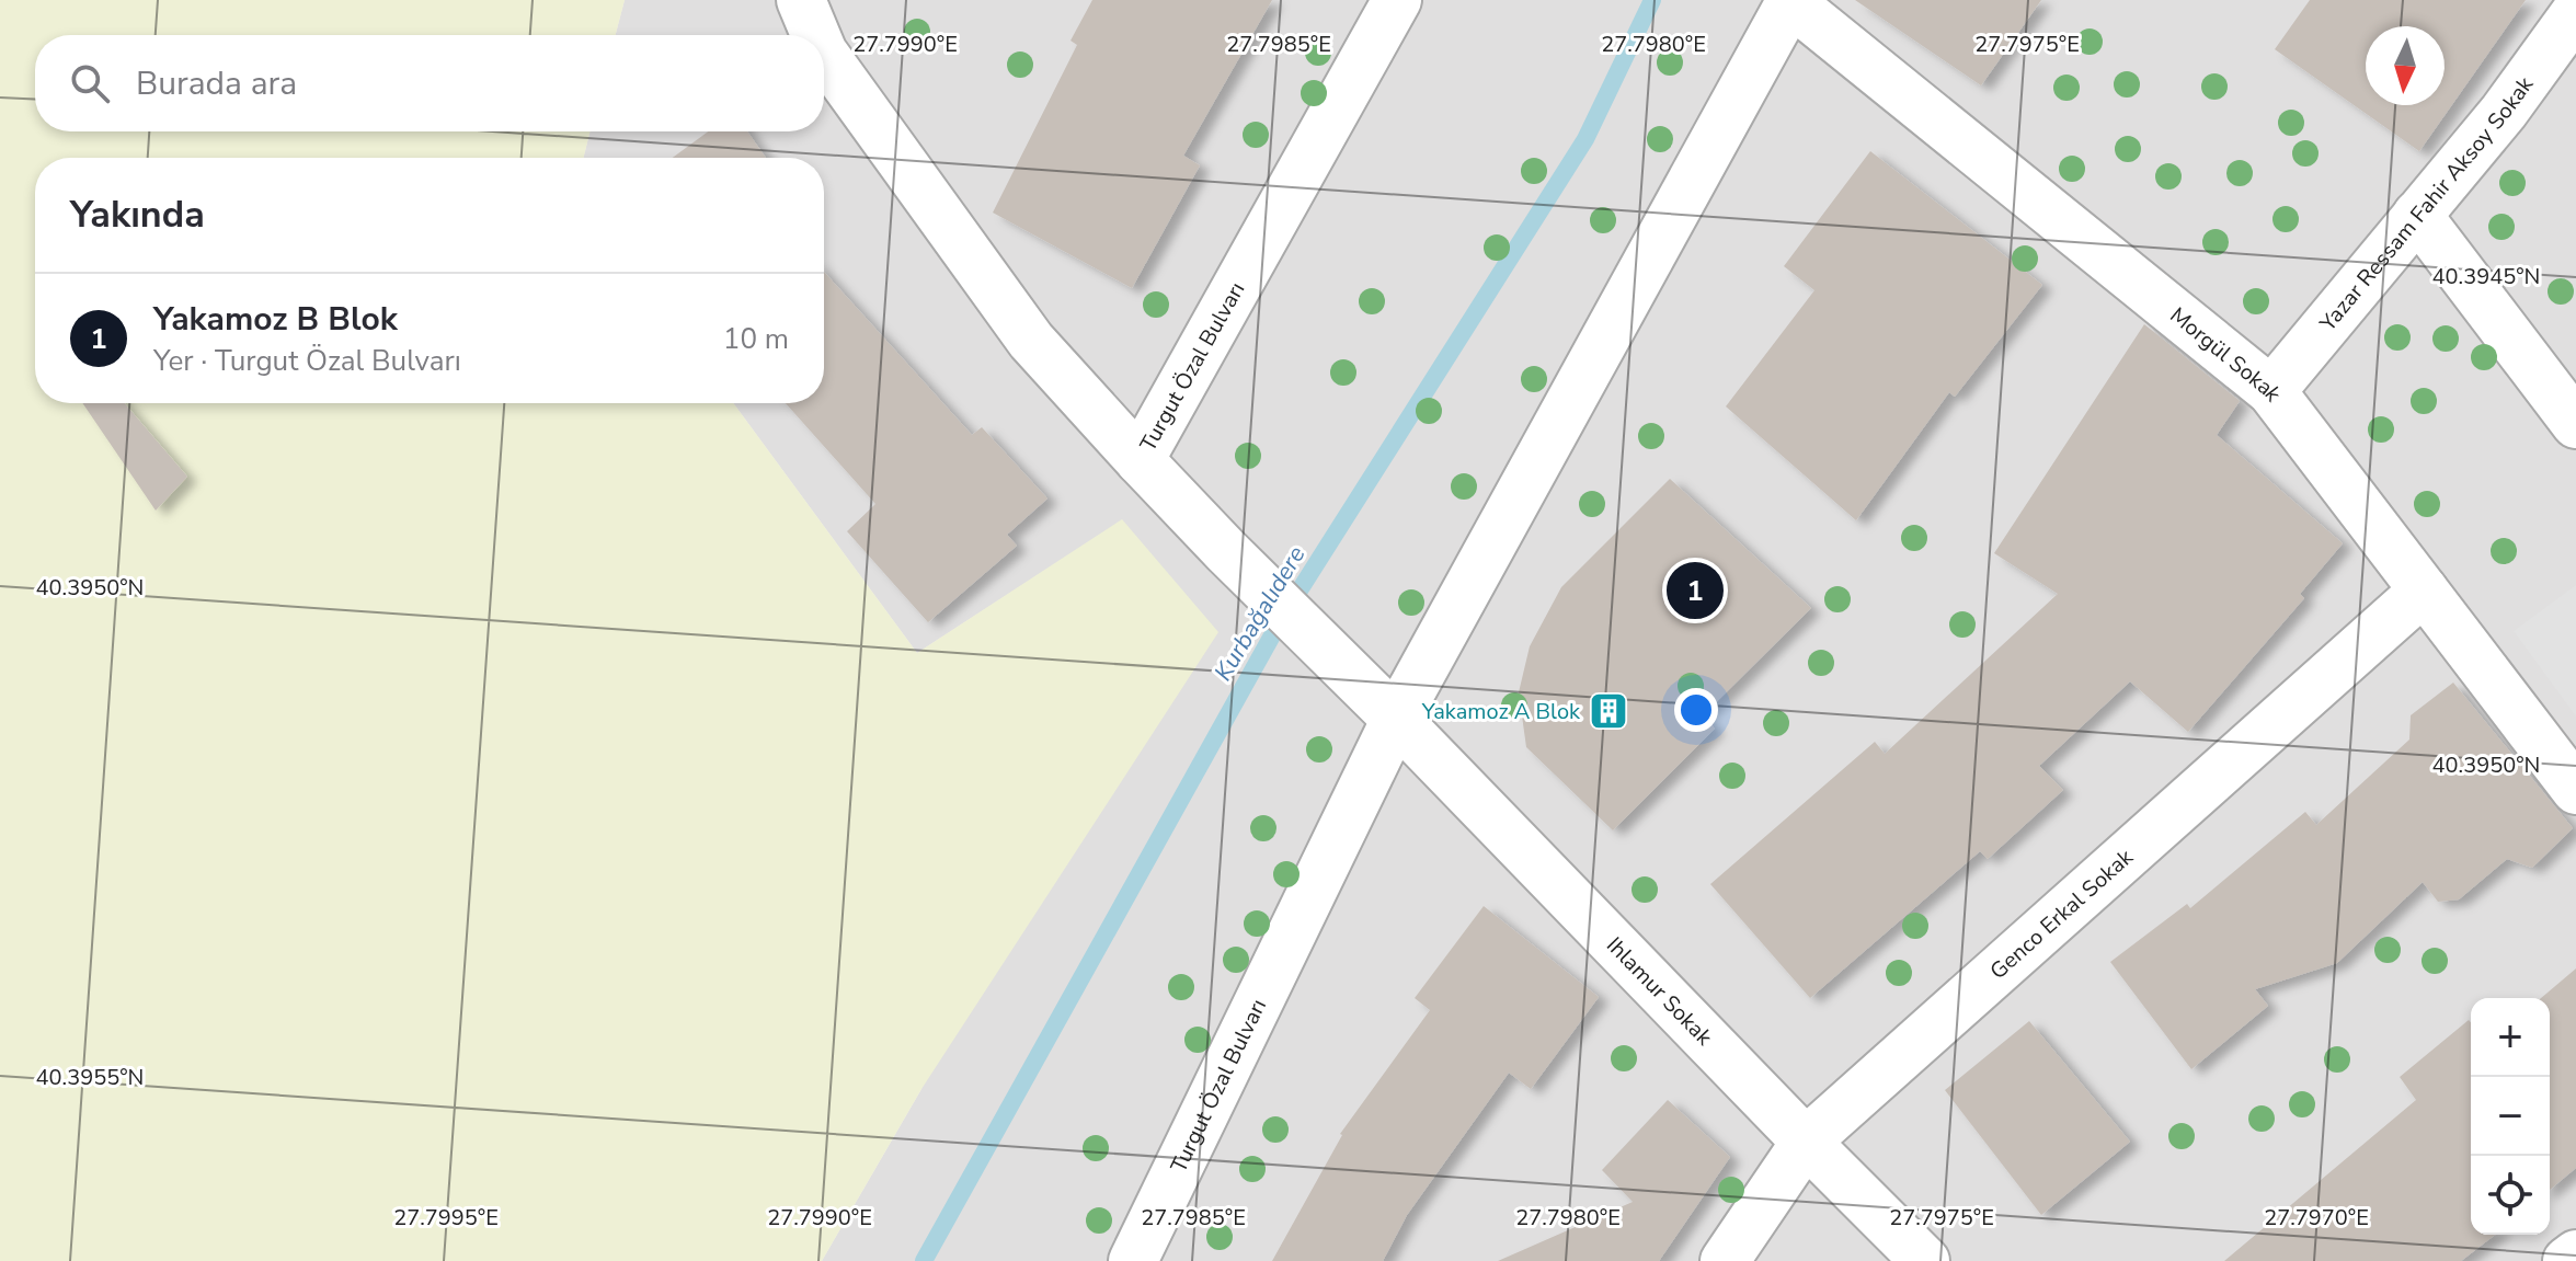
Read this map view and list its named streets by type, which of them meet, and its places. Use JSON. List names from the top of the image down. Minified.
{"streets":{"street":["Yazar Ressam Fahir Aksoy Sokak","Morgül Sokak","Turgut Özal Bulvarı","Genco Erkal Sokak","Ihlamur Sokak"]},"crossings":[["Yazar Ressam Fahir Aksoy Sokak","Morgül Sokak"],["Morgül Sokak","Turgut Özal Bulvarı"],["Morgül Sokak","Genco Erkal Sokak"],["Turgut Özal Bulvarı","Ihlamur Sokak"],["Genco Erkal Sokak","Ihlamur Sokak"]],"water":["Kurbağalıdere"],"places":{"building":["Yakamoz A Blok"]},"north":"bottom","page":{"search":"Burada ara","heading":"Yakında","list":[{"mark":"1","name":"Yakamoz B Blok","note":"Yer · Turgut Özal Bulvarı","value":"10 m"}],"pins":"1","map_buttons":["+","−"]},"coordinates":["27.7990°E","27.7985°E","27.7980°E","27.7975°E","40.3945°N","40.3950°N","40.3955°N","27.7995°E","27.7970°E"]}
